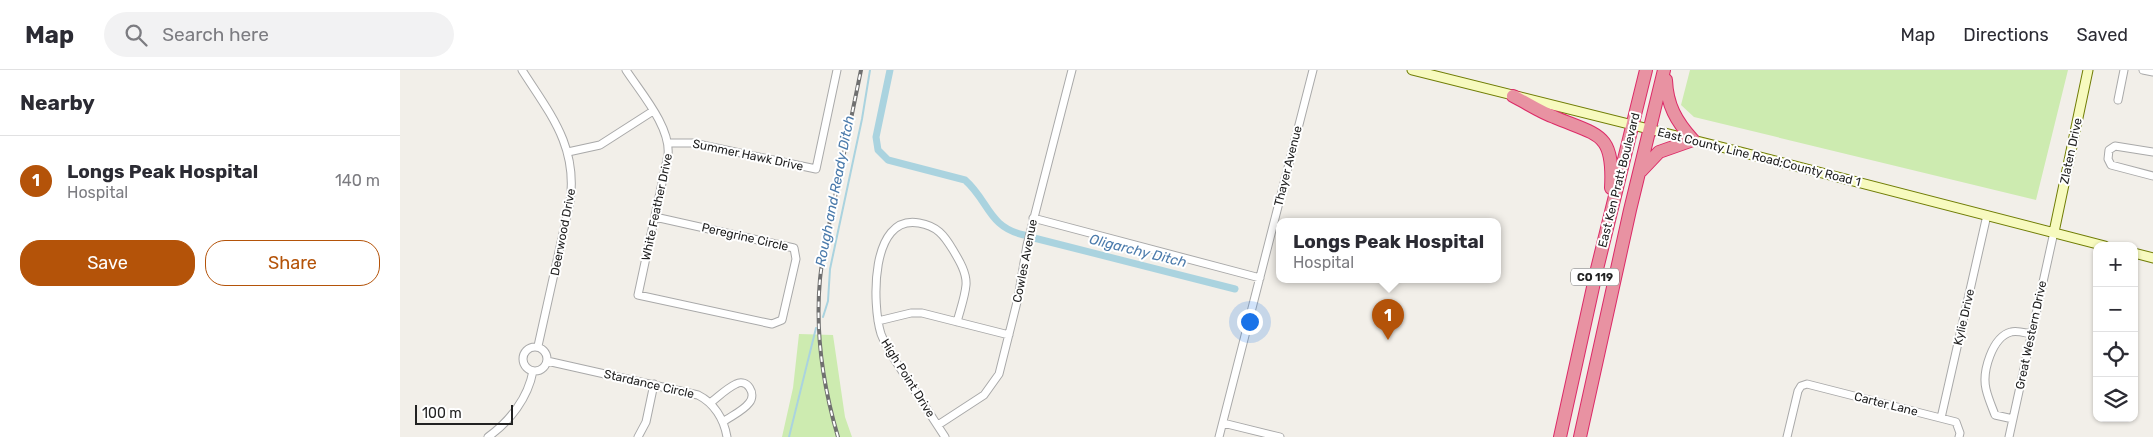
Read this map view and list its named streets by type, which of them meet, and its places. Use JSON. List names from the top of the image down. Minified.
{"streets":{"highway":["East Ken Pratt Boulevard","CO 119"],"main road":["Zlaten Drive","East County Line Road;County Road 1"],"street":["Summer Hawk Drive","Thayer Avenue","White Feather Drive","Deerwood Drive","Peregrine Circle","Cowles Avenue","Kylie Drive","Great Western Drive","High Point Drive","Stardance Circle","Carter Lane"]},"crossings":[["Zlaten Drive","East County Line Road;County Road 1"],["Zlaten Drive","Great Western Drive"],["Summer Hawk Drive","White Feather Drive"],["East County Line Road;County Road 1","East Ken Pratt Boulevard"],["East County Line Road;County Road 1","Kylie Drive"],["East County Line Road;County Road 1","Great Western Drive"],["White Feather Drive","Peregrine Circle"],["Deerwood Drive","Stardance Circle"],["Cowles Avenue","High Point Drive"],["Kylie Drive","Carter Lane"]],"water":["Rough and Ready Ditch","Oligarchy Ditch"],"scale_bar":"100 m","page":{"header":"Map","search":"Search here","nav":["Map","Directions","Saved"],"heading":"Nearby","list":[{"mark":"1","name":"Longs Peak Hospital","note":"Hospital","value":"140 m"}],"popup":["Longs Peak Hospital","Hospital"],"buttons":["Save","Share"],"map_buttons":["+","−"],"pins":"1","scale":"100 m"}}
